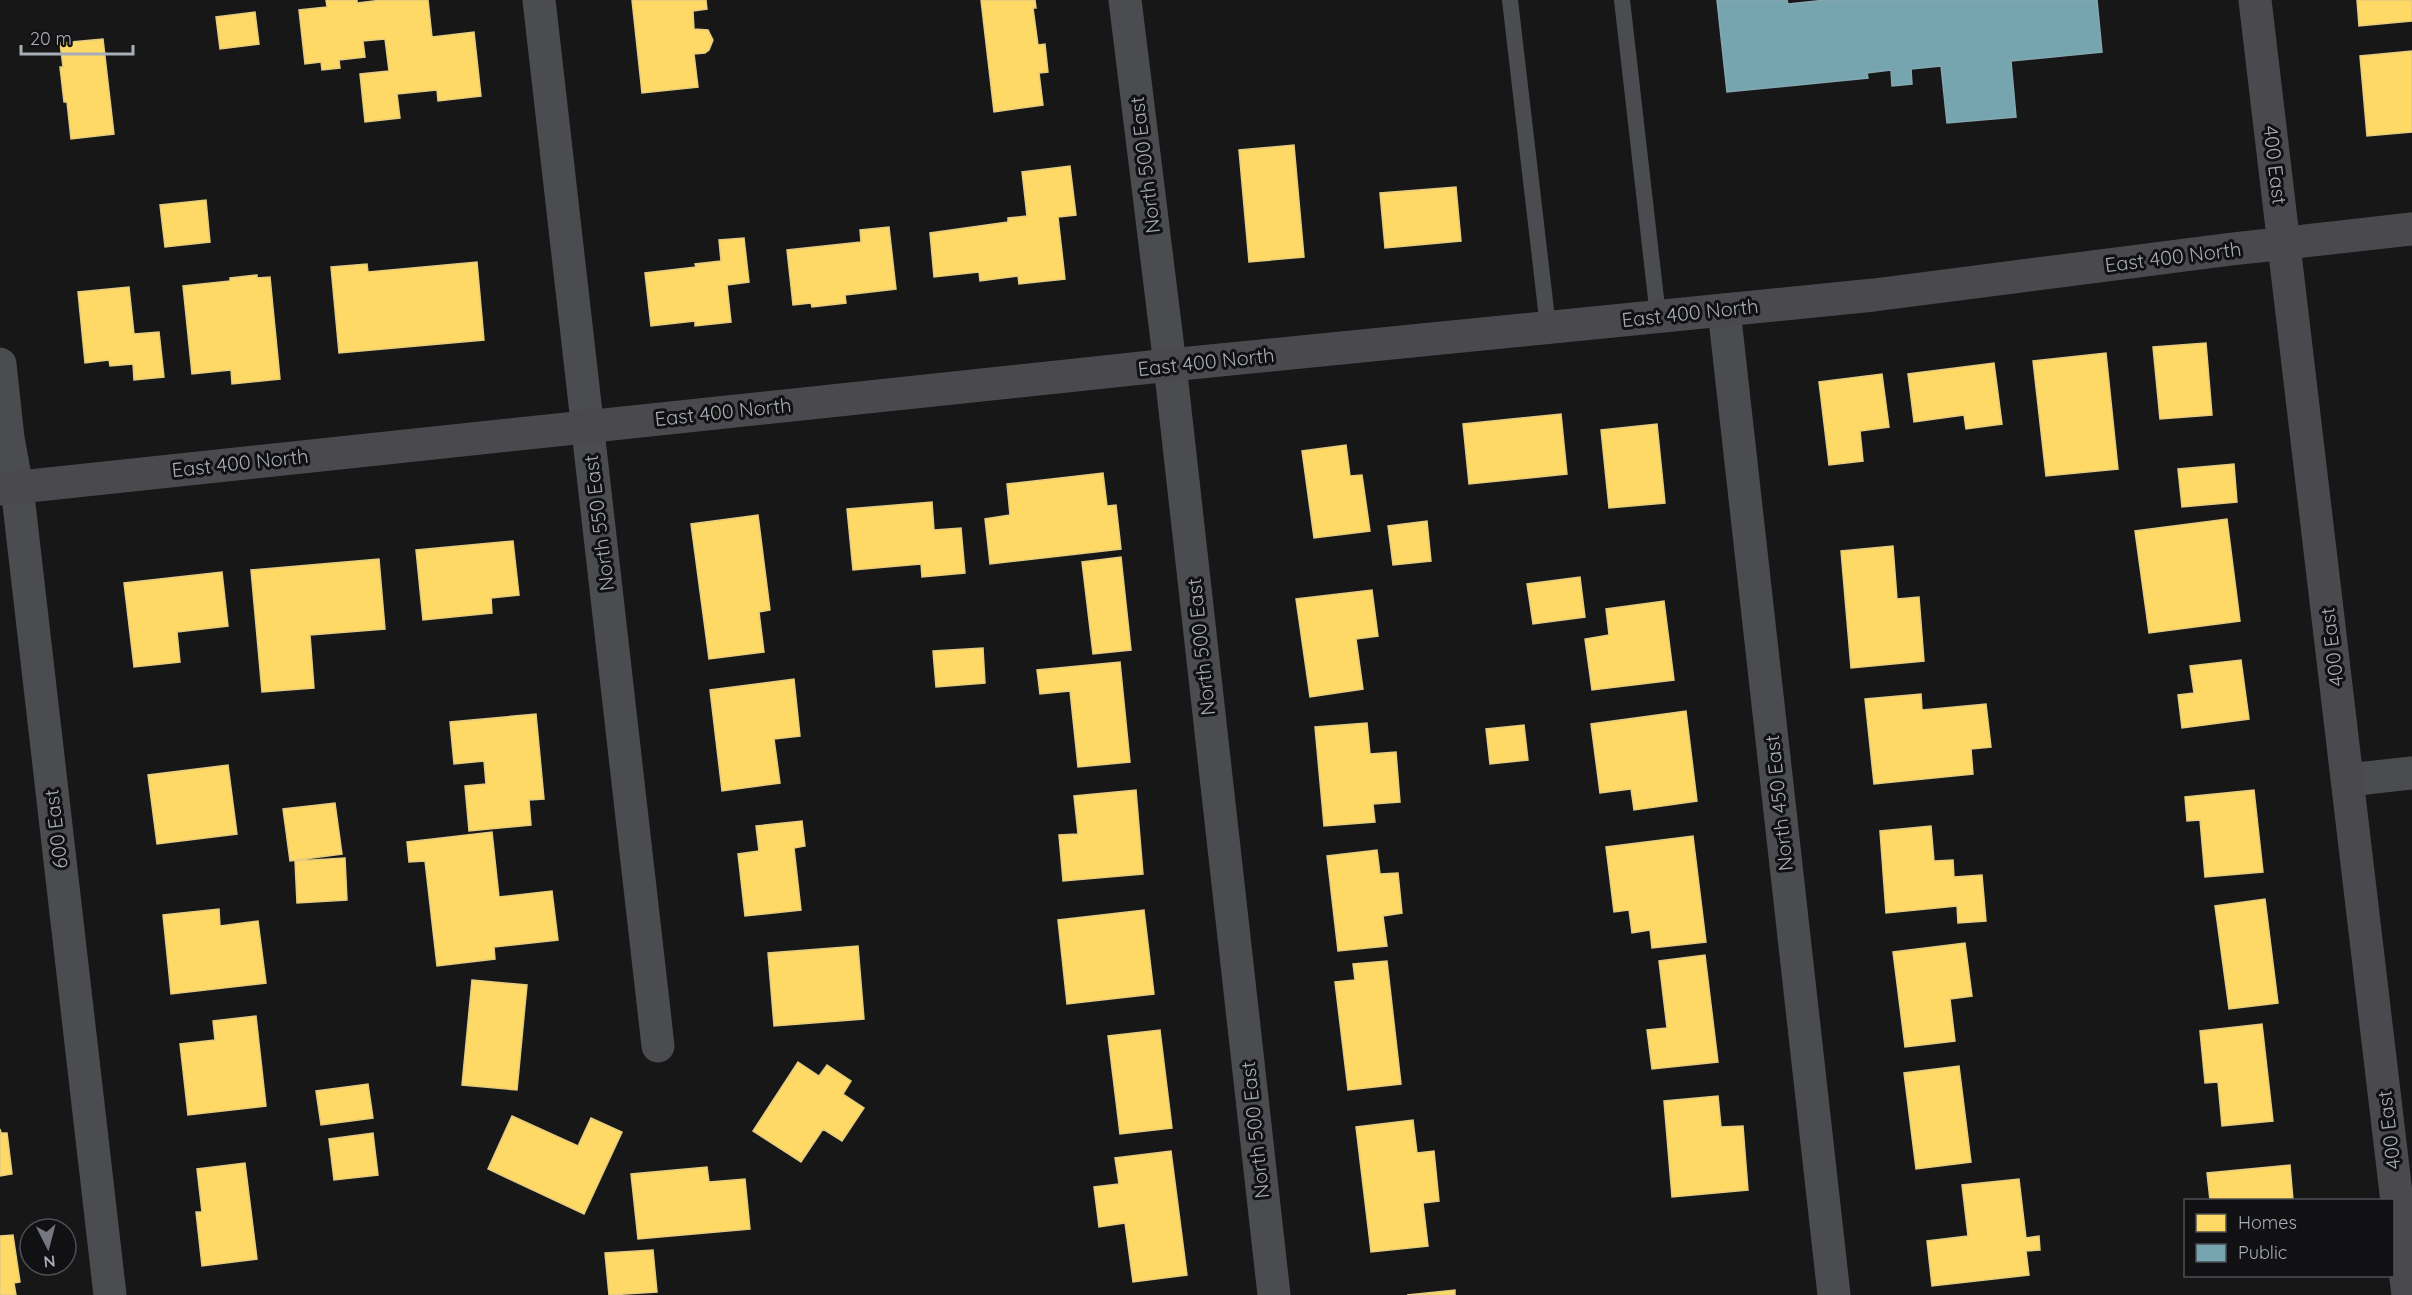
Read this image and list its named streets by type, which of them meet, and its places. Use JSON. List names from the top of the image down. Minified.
{"streets":{"main road":["400 East","East 400 North"],"street":["North 500 East","North 550 East","North 450 East","600 East"]},"crossings":[["North 500 East","East 400 North"],["400 East","East 400 North"],["East 400 North","North 550 East"],["East 400 North","North 450 East"],["East 400 North","600 East"]],"legend":["Homes","Public"],"scale_bar":"20 m","north":"bottom"}
